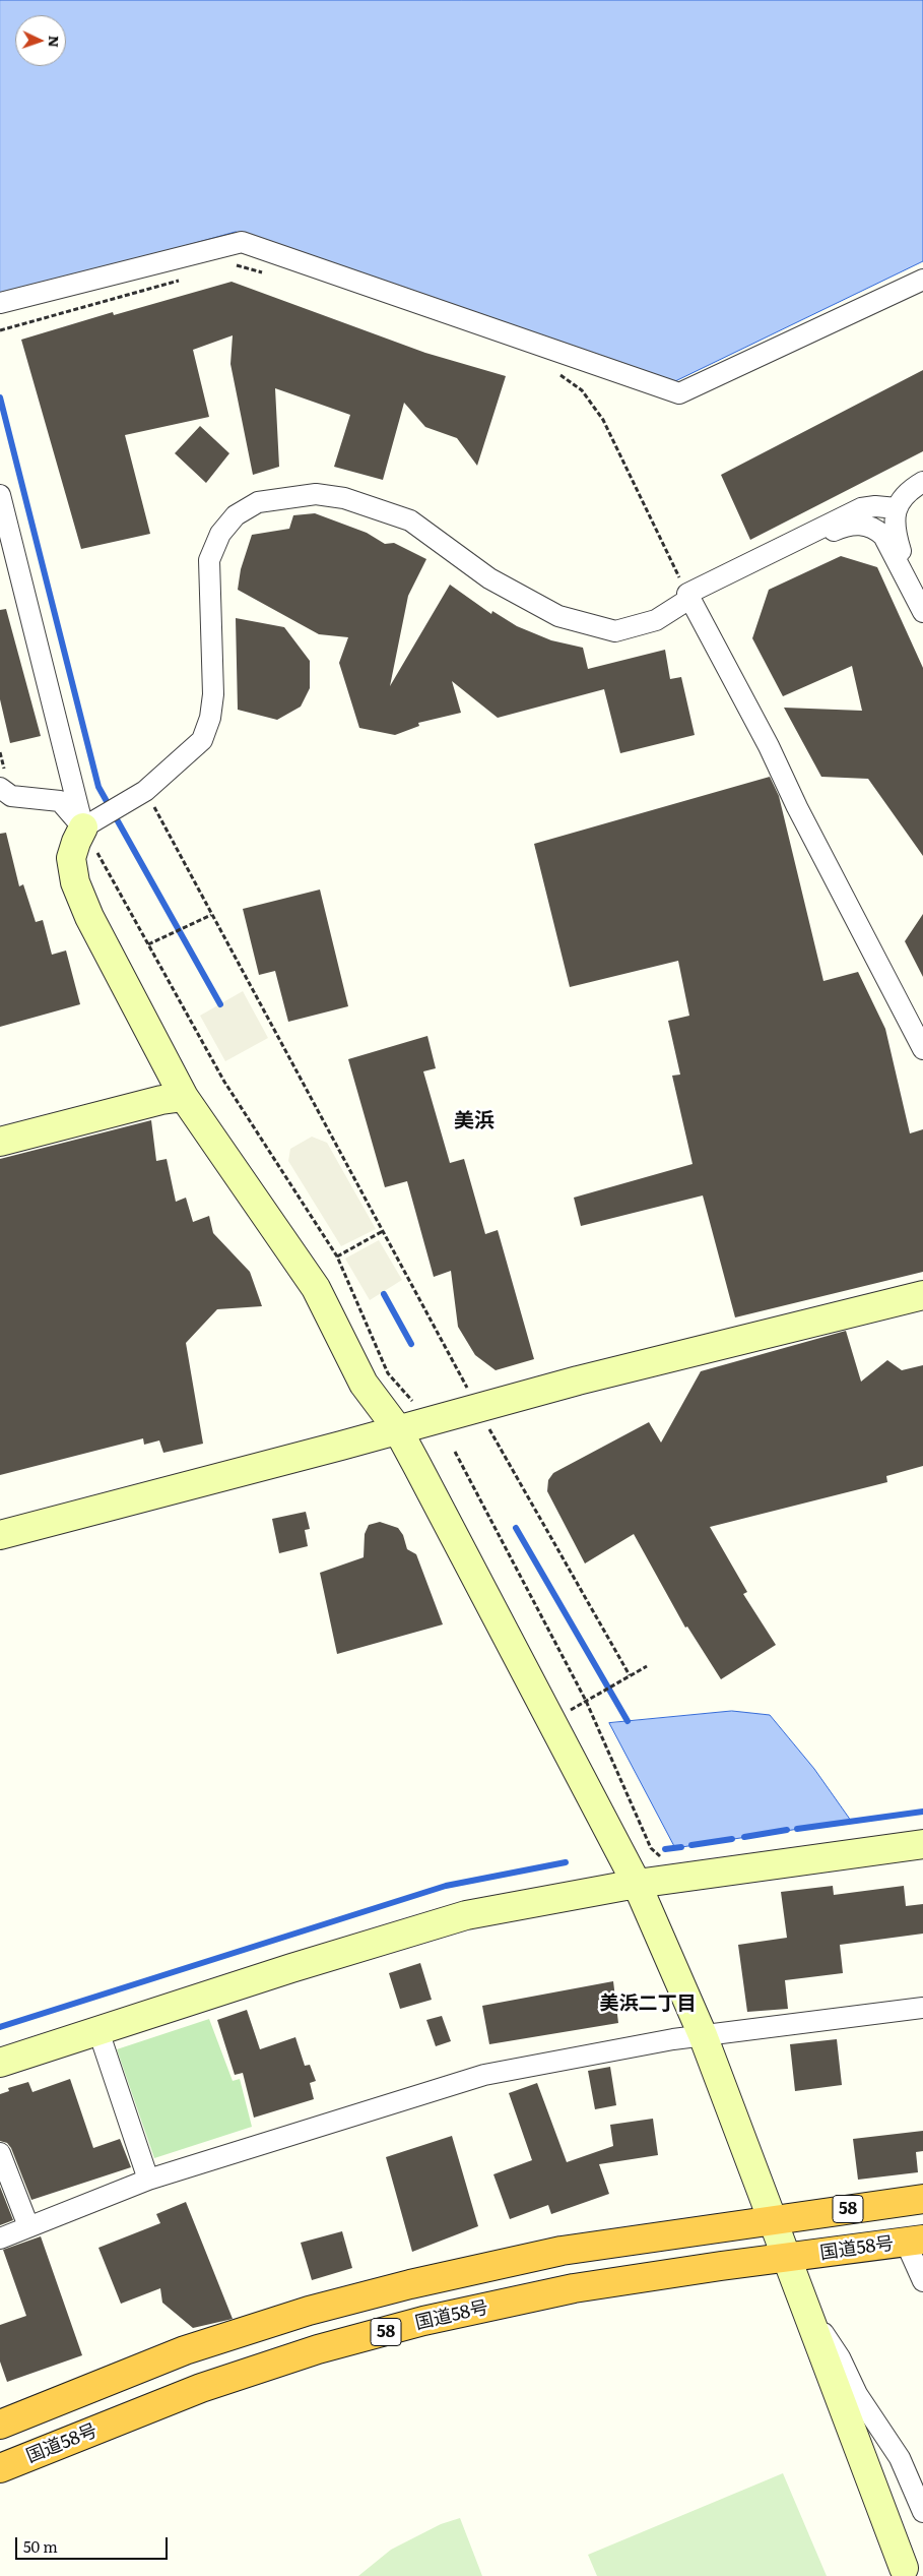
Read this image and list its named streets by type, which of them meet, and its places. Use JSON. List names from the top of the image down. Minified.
{"streets":{"highway":["58","国道58号"]},"districts":["美浜","美浜二丁目"],"scale_bar":"50 m","north":"right"}
